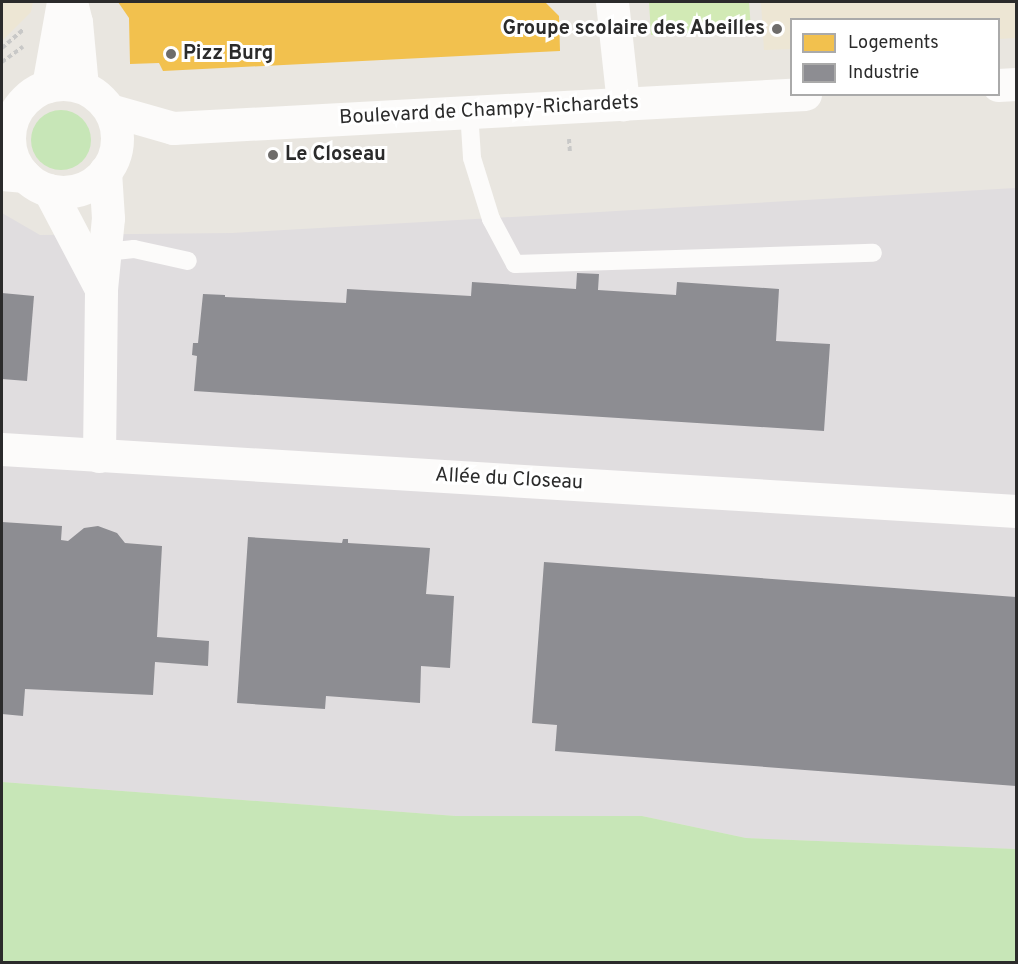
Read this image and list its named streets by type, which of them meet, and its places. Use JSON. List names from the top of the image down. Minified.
{"streets":{"street":["Boulevard de Champy-Richardets","Allée du Closeau"]},"places":["Groupe scolaire des Abeilles","Pizz Burg","Le Closeau"],"legend":["Logements","Industrie"]}
